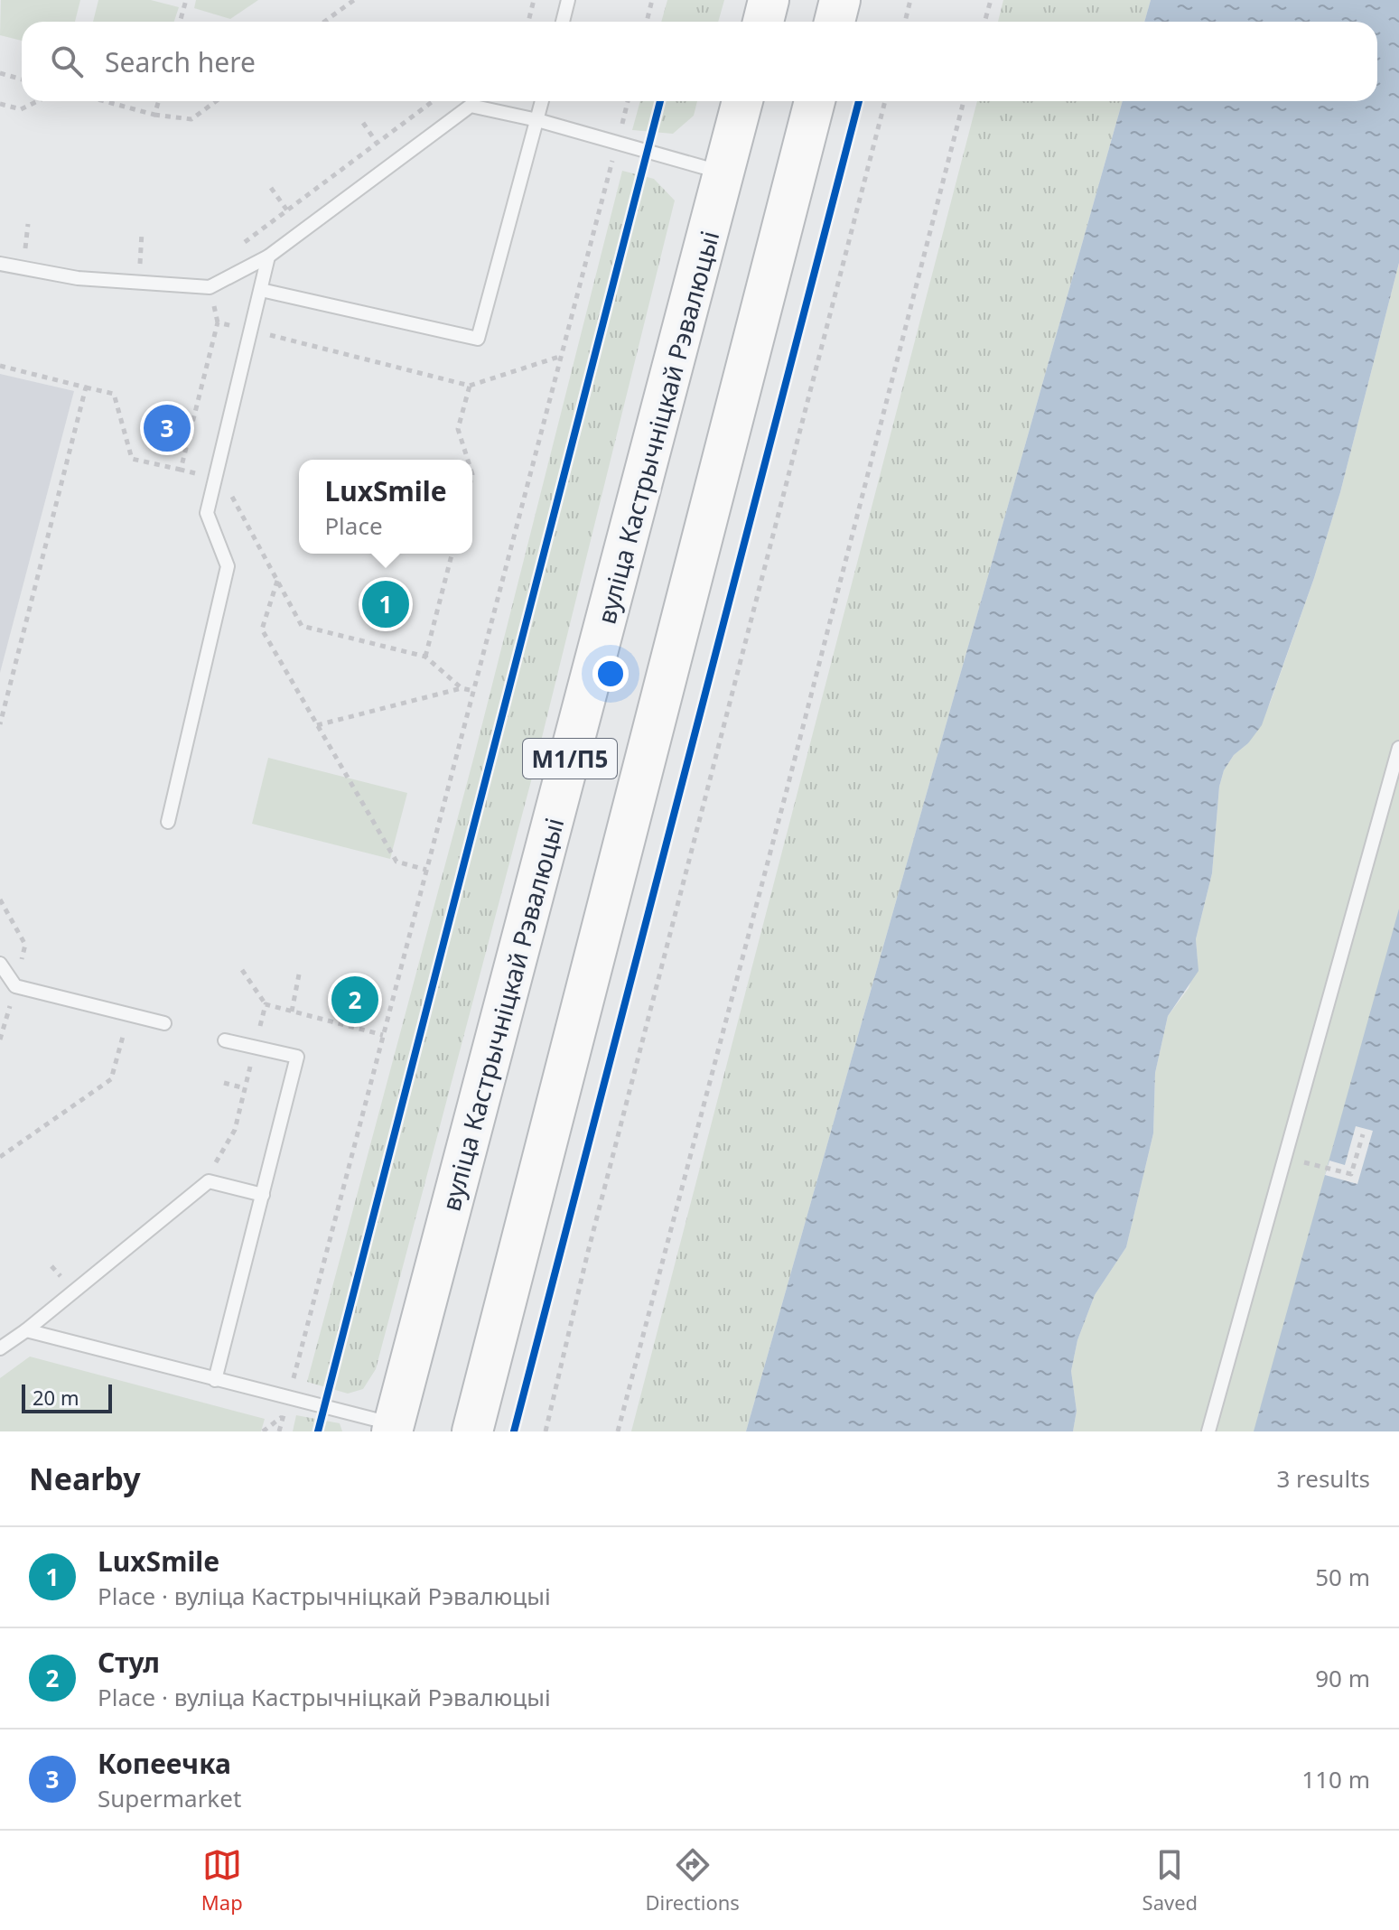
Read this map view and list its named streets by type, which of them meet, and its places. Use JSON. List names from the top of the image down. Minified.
{"streets":{"highway":["вуліца Кастрычніцкай Рэвалюцыі","М1/П5"]},"scale_bar":"20 m","page":{"search":"Search here","pins":["3","1","2"],"popup":["LuxSmile","Place"],"scale":"20 m","heading":["Nearby","3 results"],"list":[{"mark":"1","name":"LuxSmile","note":"Place · вуліца Кастрычніцкай Рэвалюцыі","value":"50 m"},{"mark":"2","name":"Стул","note":"Place · вуліца Кастрычніцкай Рэвалюцыі","value":"90 m"},{"mark":"3","name":"Копеечка","note":"Supermarket","value":"110 m"}],"nav":["Map","Directions","Saved"]}}
